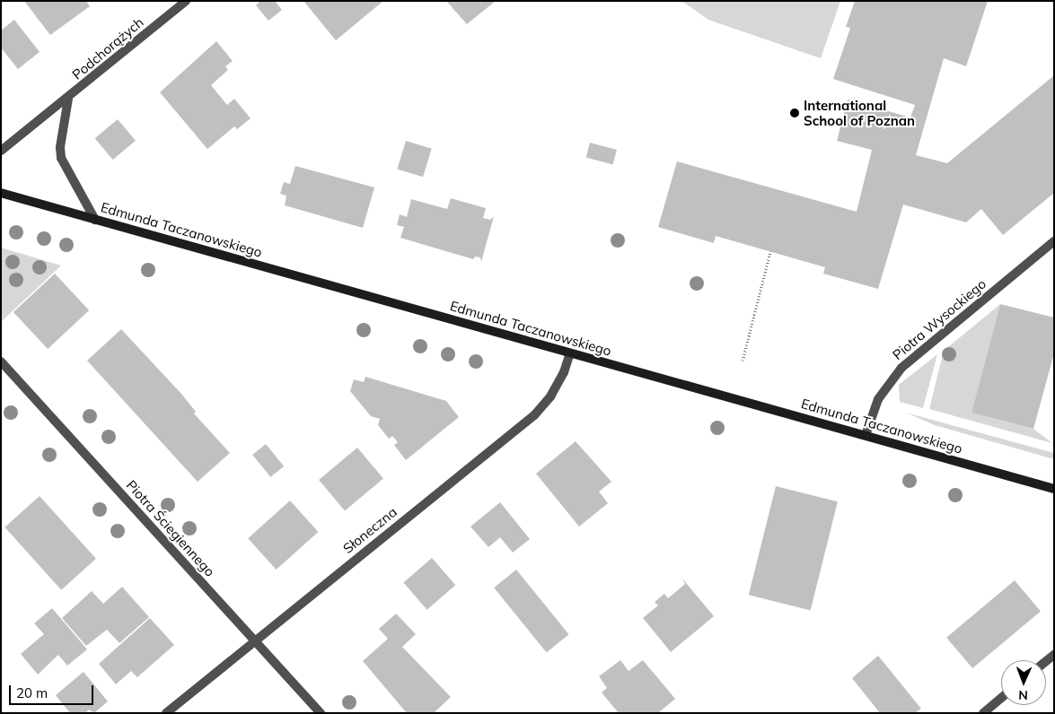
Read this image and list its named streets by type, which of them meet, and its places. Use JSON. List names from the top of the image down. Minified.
{"streets":{"street":["Podchorążych","Edmunda Taczanowskiego","Piotra Wysockiego","Piotra Ściegiennego","Słoneczna"]},"crossings":[["Podchorążych","Edmunda Taczanowskiego"],["Edmunda Taczanowskiego","Piotra Wysockiego"],["Edmunda Taczanowskiego","Słoneczna"],["Piotra Ściegiennego","Słoneczna"]],"places":["International School of Poznan"],"scale_bar":"20 m","north":"bottom"}
